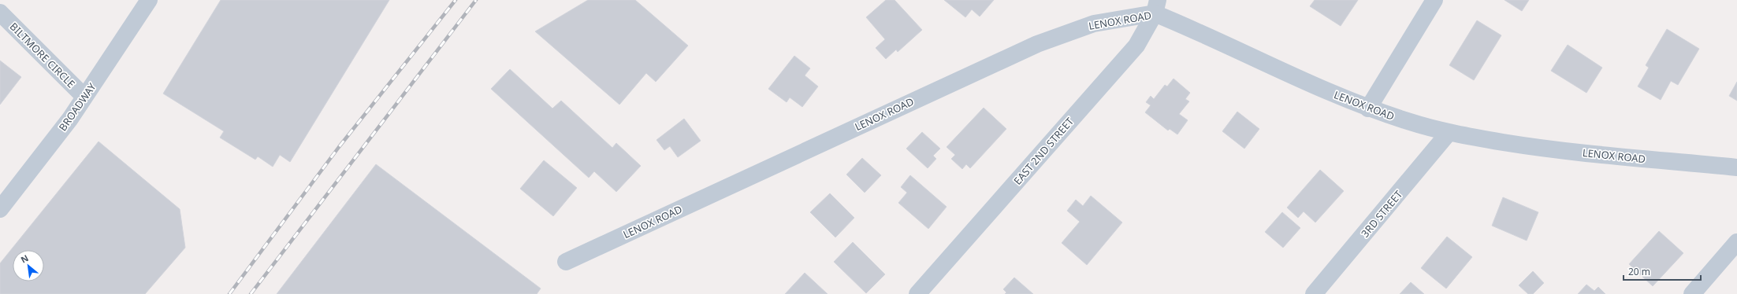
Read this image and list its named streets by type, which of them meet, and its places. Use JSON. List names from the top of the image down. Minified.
{"streets":{"street":["LENOX ROAD","BILTMORE CIRCLE","BROADWAY","EAST 2ND STREET","3RD STREET"]},"crossings":[["LENOX ROAD","EAST 2ND STREET"],["LENOX ROAD","3RD STREET"],["BILTMORE CIRCLE","BROADWAY"]],"scale_bar":"20 m","north":"top left"}
